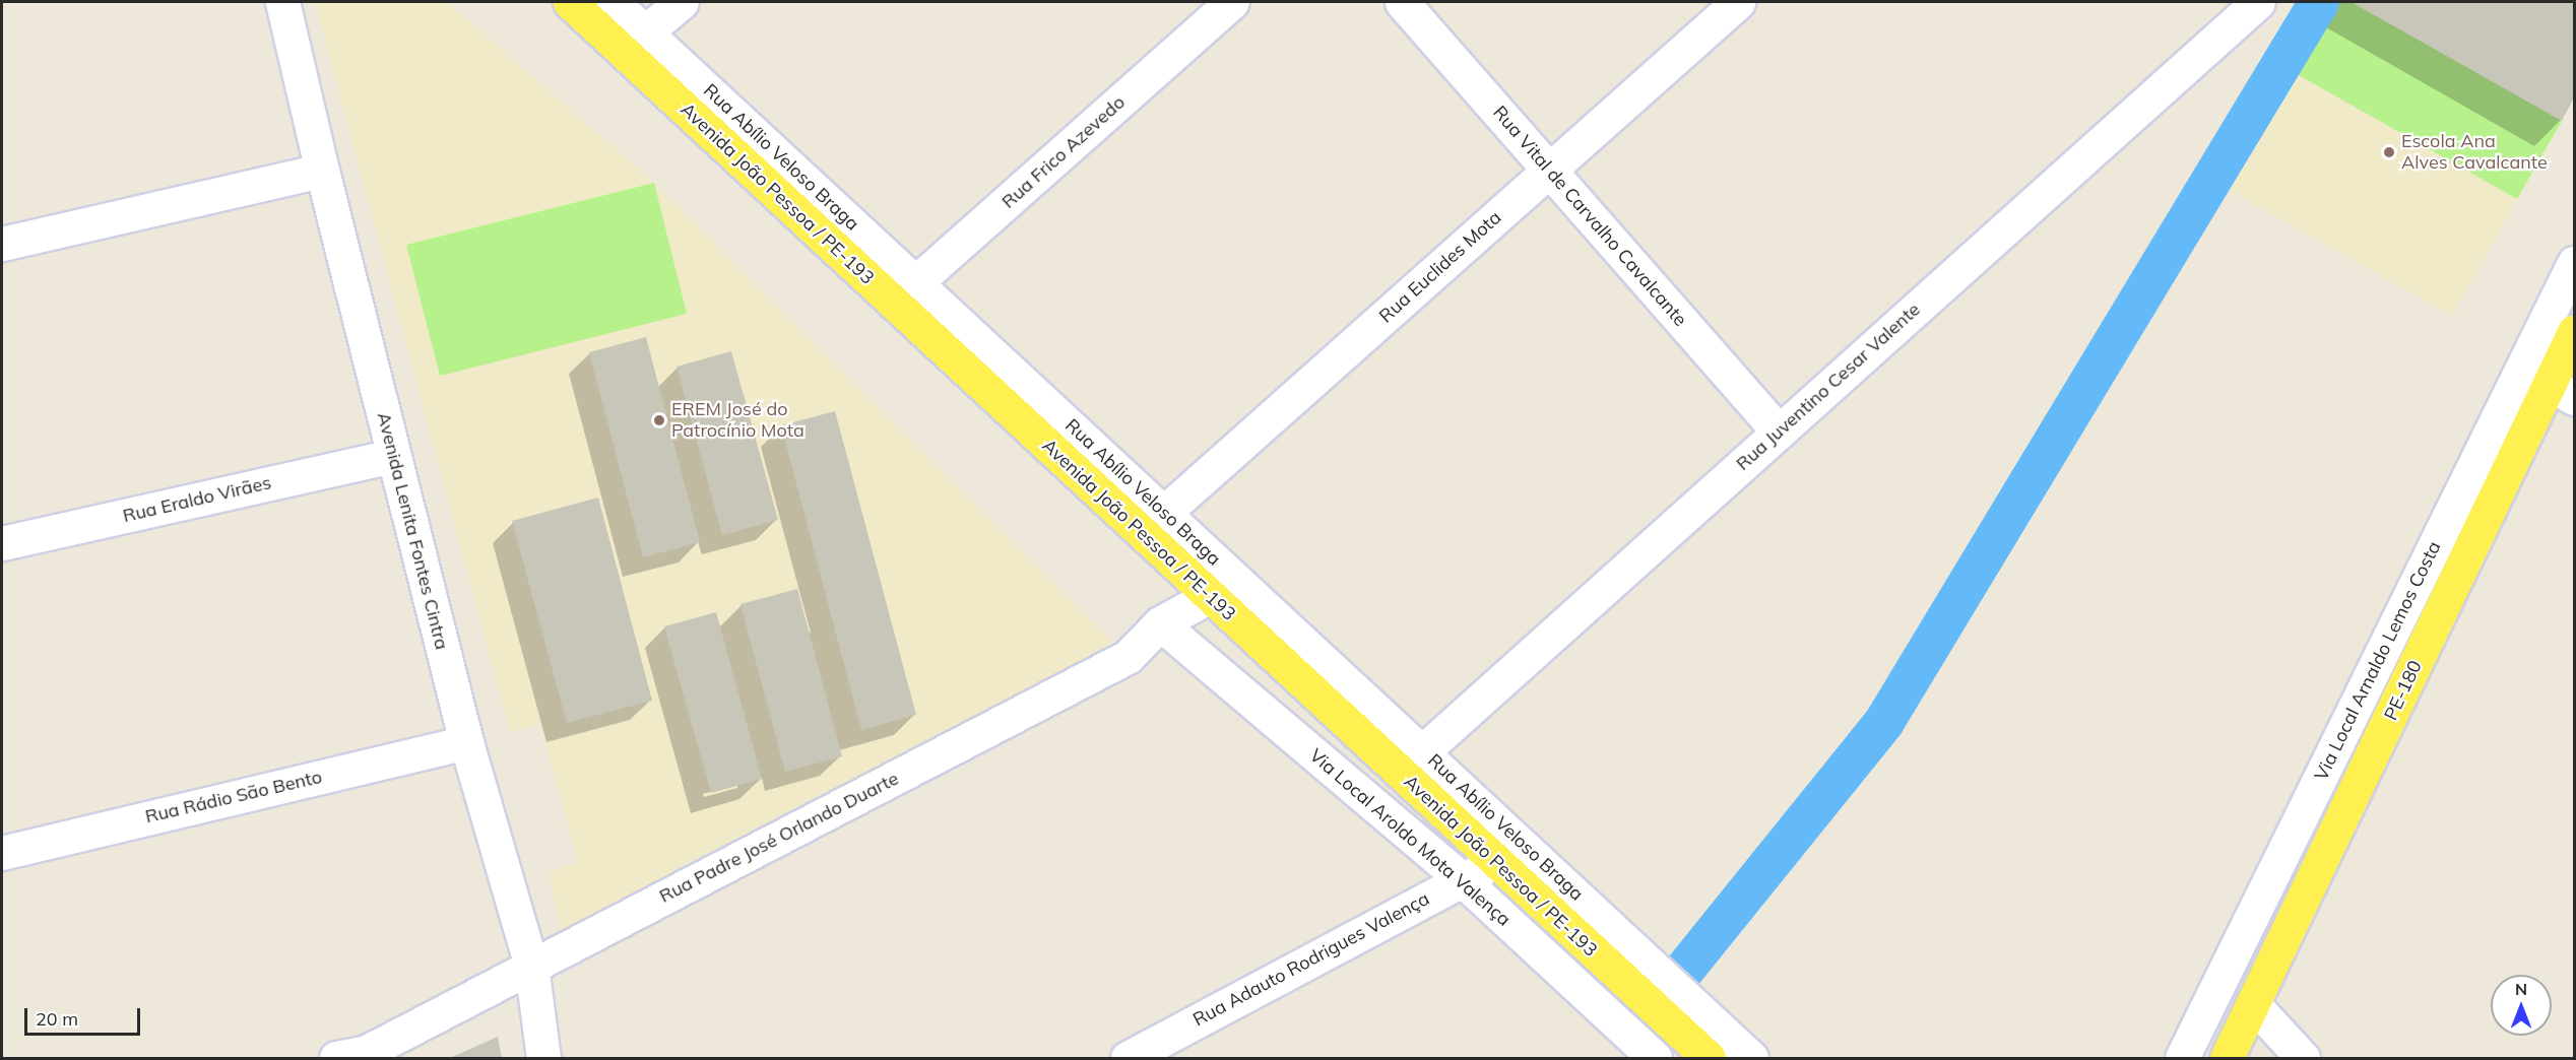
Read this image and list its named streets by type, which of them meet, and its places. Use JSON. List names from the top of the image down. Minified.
{"streets":{"main road":["Avenida João Pessoa / PE-193","PE-180"],"street":["Rua Frico Azevedo","Rua Abílio Veloso Braga","Rua Vital de Carvalho Cavalcante","Rua Euclides Mota","Rua Juventino Cesar Valente","Rua Eraldo Virães","Avenida Lenita Fontes Cintra","Via Local Arnaldo Lemos Costa","Rua Rádio São Bento","Rua Padre José Orlando Duarte","Via Local Aroldo Mota Valença","Rua Adauto Rodrigues Valença"]},"crossings":[["Rua Frico Azevedo","Avenida João Pessoa / PE-193"],["Rua Abílio Veloso Braga","Avenida João Pessoa / PE-193"],["Rua Abílio Veloso Braga","Rua Euclides Mota"],["Rua Abílio Veloso Braga","Rua Juventino Cesar Valente"],["Avenida João Pessoa / PE-193","Rua Euclides Mota"],["Avenida João Pessoa / PE-193","Rua Juventino Cesar Valente"],["Avenida João Pessoa / PE-193","Rua Padre José Orlando Duarte"],["Avenida João Pessoa / PE-193","Rua Adauto Rodrigues Valença"],["Rua Vital de Carvalho Cavalcante","Rua Euclides Mota"],["Rua Vital de Carvalho Cavalcante","Rua Juventino Cesar Valente"],["Rua Eraldo Virães","Avenida Lenita Fontes Cintra"],["Avenida Lenita Fontes Cintra","Rua Rádio São Bento"],["Avenida Lenita Fontes Cintra","Rua Padre José Orlando Duarte"],["Rua Padre José Orlando Duarte","Via Local Aroldo Mota Valença"],["Via Local Aroldo Mota Valença","Rua Adauto Rodrigues Valença"]],"places":["Escola Ana Alves Cavalcante","EREM José do Patrocínio Mota"],"scale_bar":"20 m","north":"top"}
